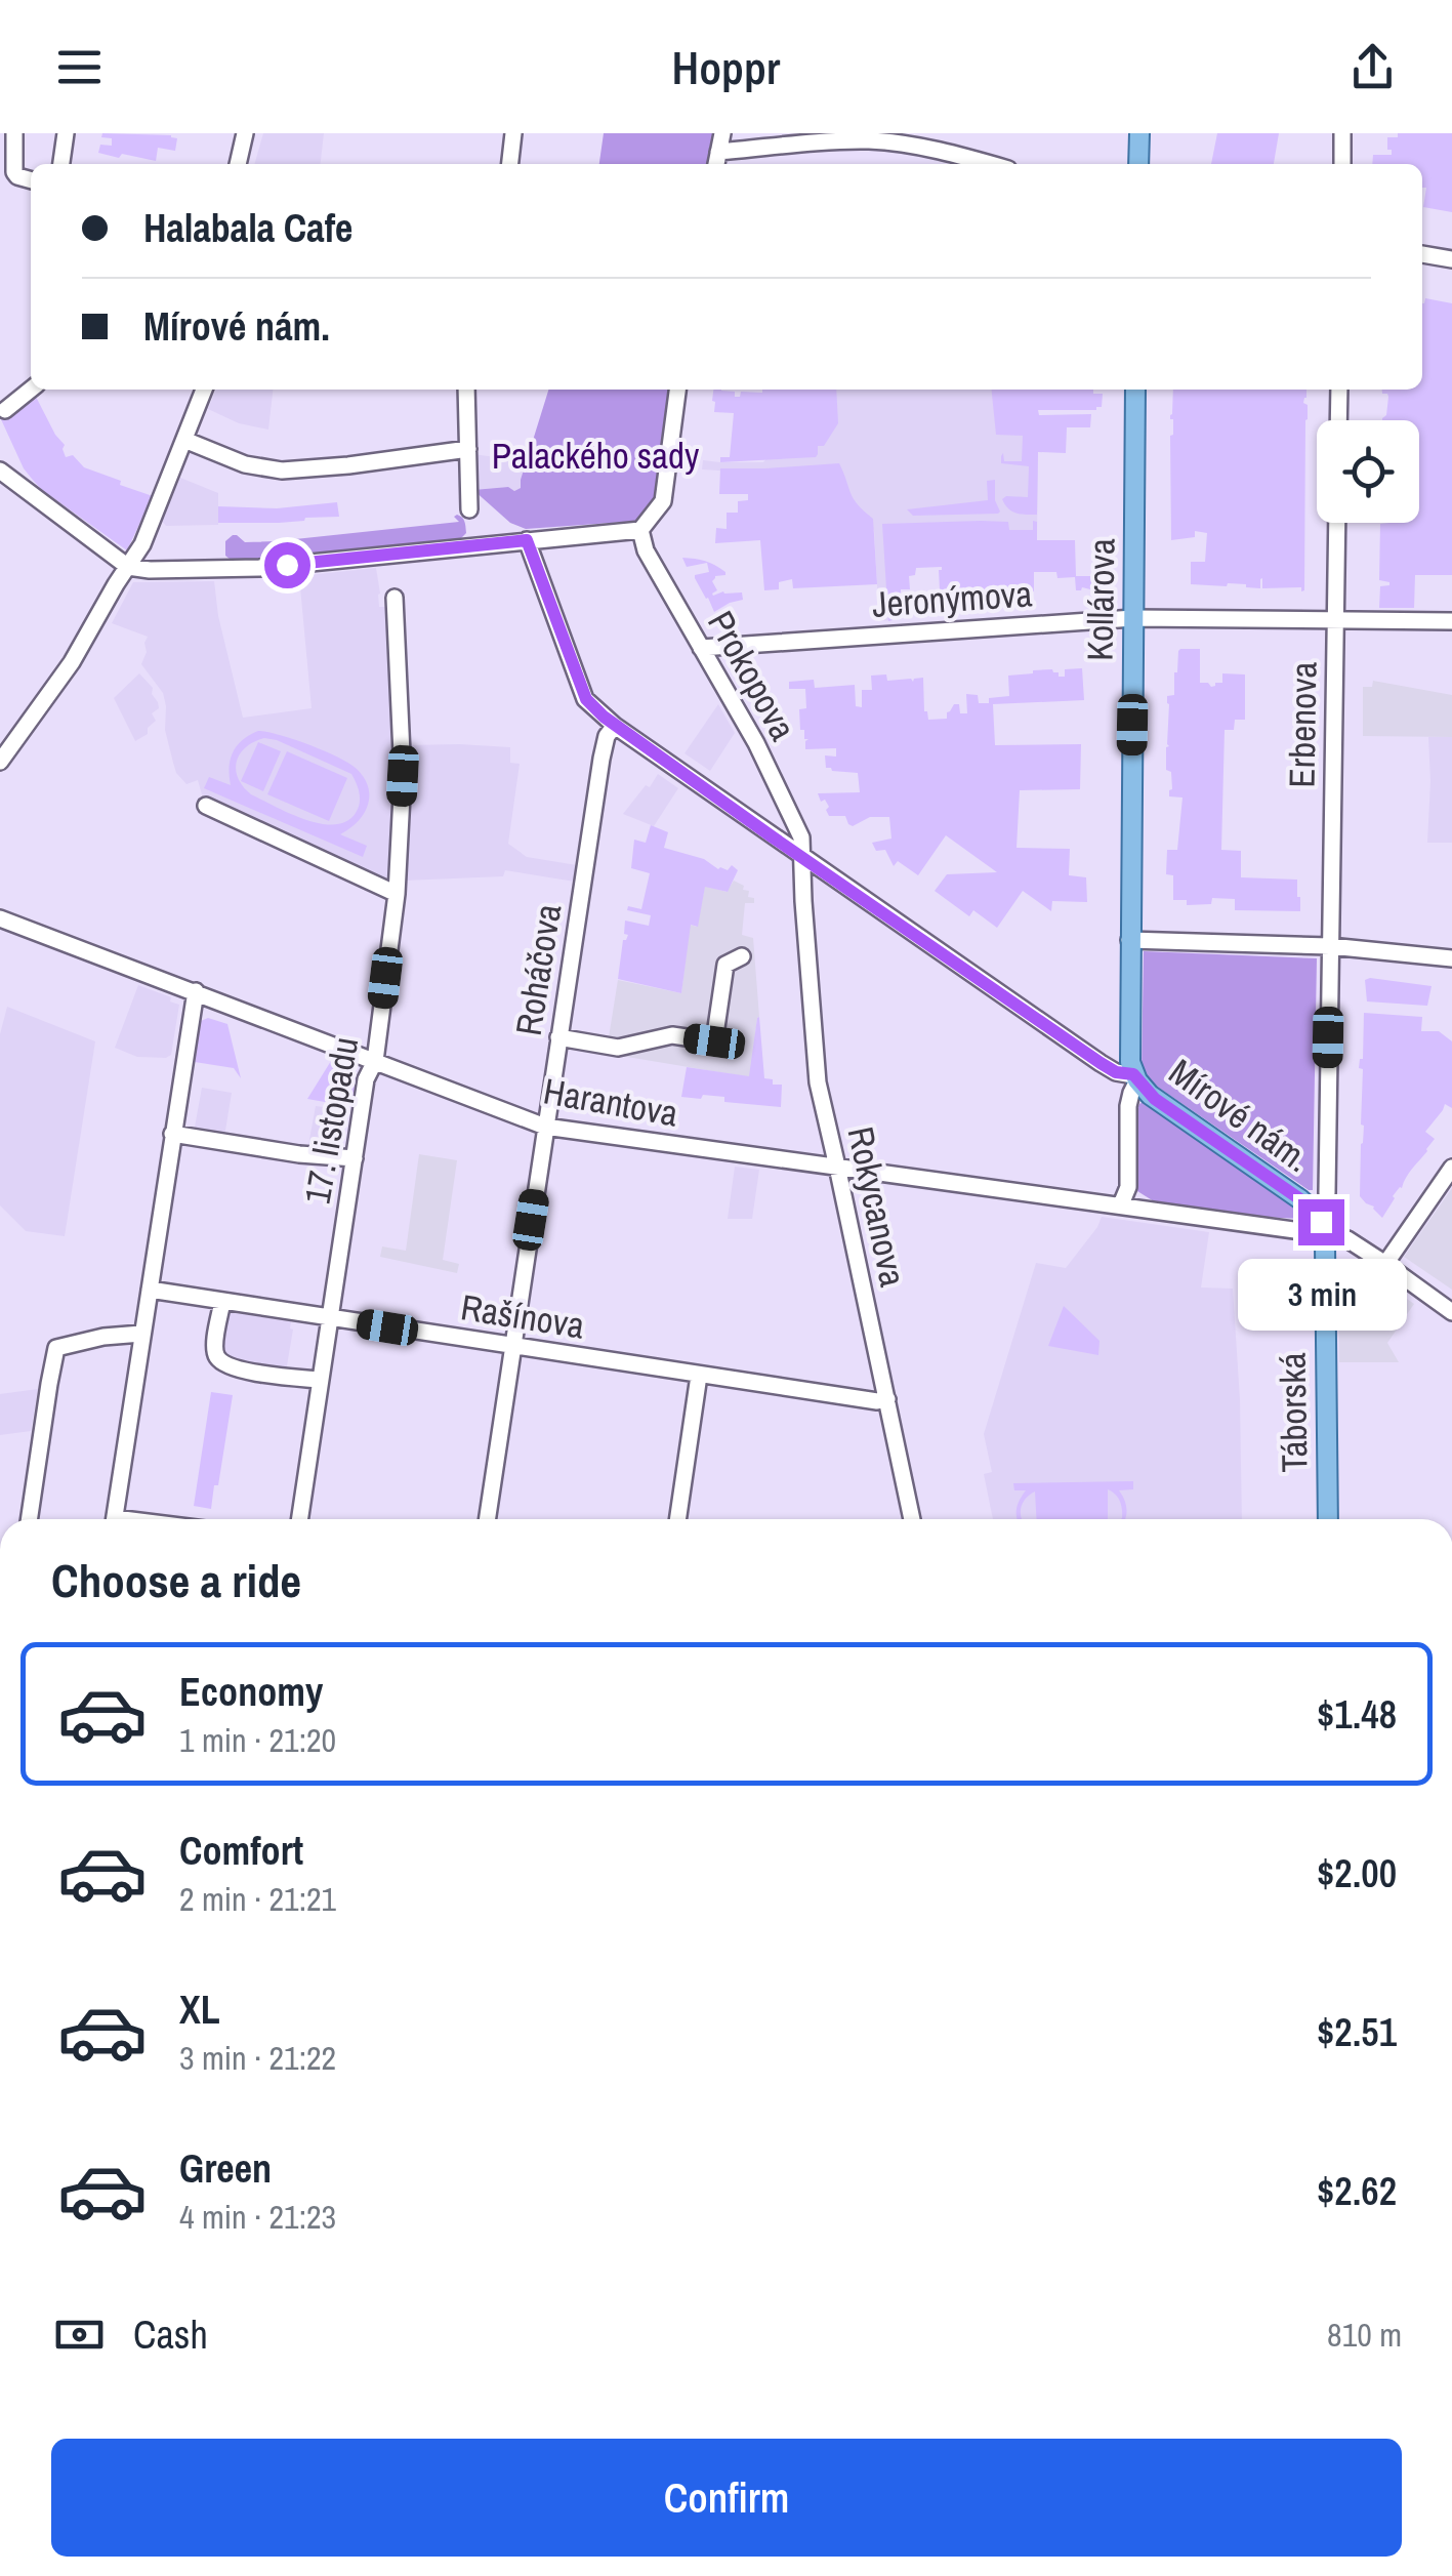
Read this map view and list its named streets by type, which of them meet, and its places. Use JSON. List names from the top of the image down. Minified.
{"streets":{"main road":["Kollárova","Mírové nám.","Táborská"],"street":["Jeronýmova","Prokopova","Erbenova","Roháčova","Harantova","17. listopadu","Rokycanova","Rašínova"]},"crossings":[["Jeronýmova","Kollárova"],["Jeronýmova","Prokopova"],["Jeronýmova","Erbenova"],["Kollárova","Mírové nám."],["Prokopova","Rokycanova"],["Erbenova","Mírové nám."],["Roháčova","Harantova"],["Roháčova","Rašínova"],["Harantova","Mírové nám."],["Harantova","17. listopadu"],["Harantova","Rokycanova"],["Mírové nám.","Táborská"],["17. listopadu","Rašínova"],["Rokycanova","Rašínova"]],"parks":["Palackého sady"],"page":{"header":"Hoppr","banner":["Halabala Cafe","Mírové nám."],"bubble":"3 min","heading":"Choose a ride","list":[{"name":"Economy","note":"1 min · 21:20","value":"$1.48"},{"name":"Comfort","note":"2 min · 21:21","value":"$2.00"},{"name":"XL","note":"3 min · 21:22","value":"$2.51"},{"name":"Green","note":"4 min · 21:23","value":"$2.62"}],"pay":["Cash","810 m"],"buttons":"Confirm"}}
